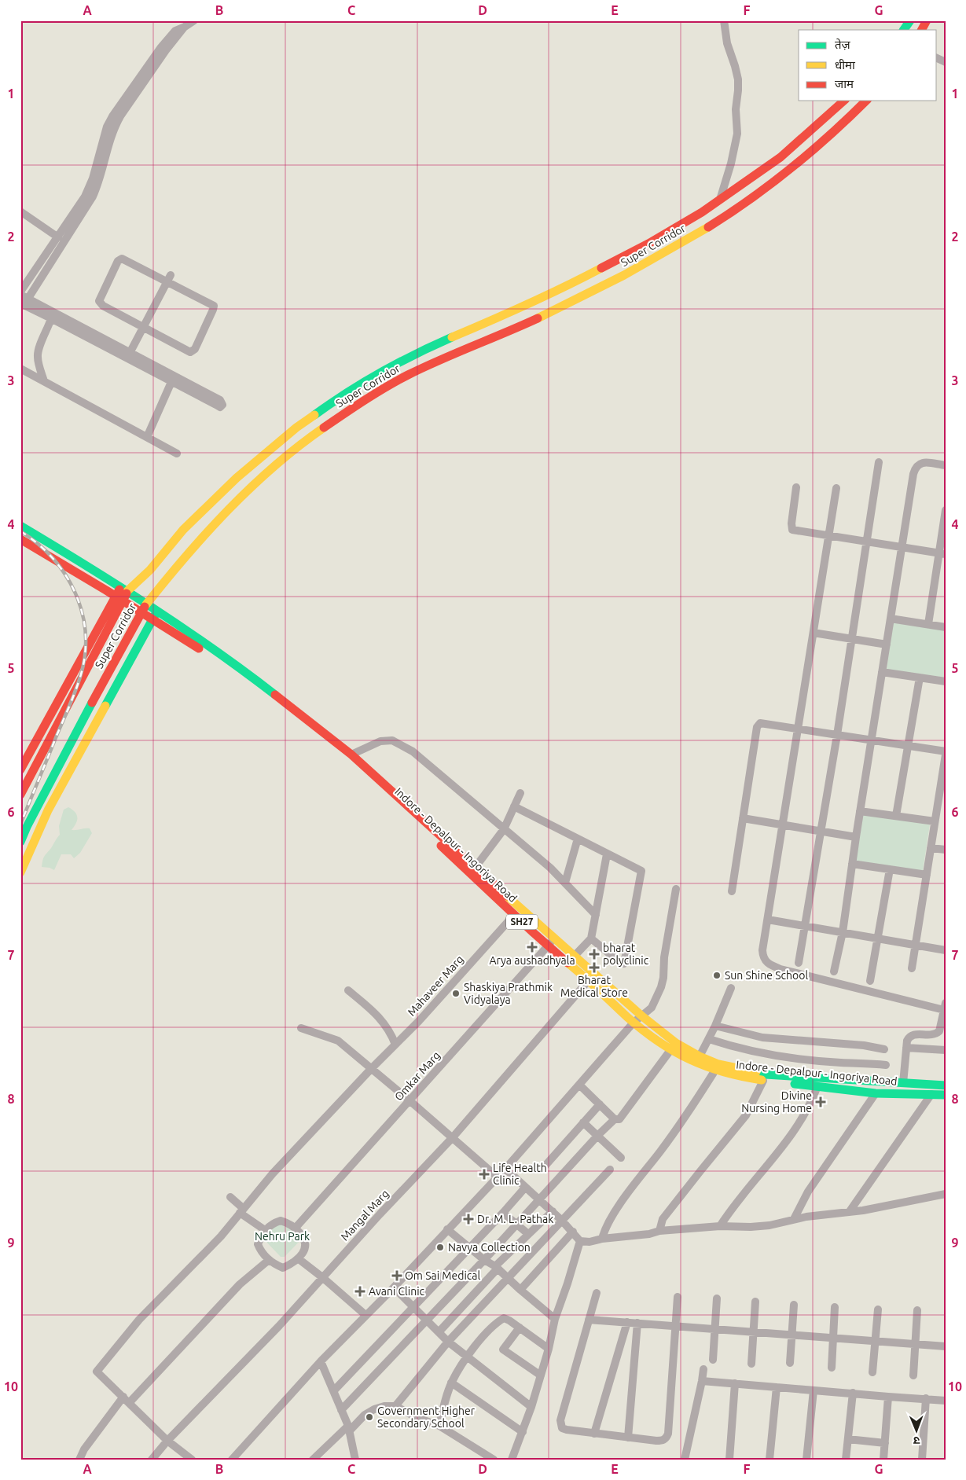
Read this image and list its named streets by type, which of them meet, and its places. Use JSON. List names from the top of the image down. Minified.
{"streets":{"main road":["Super Corridor","Indore - Depalpur - Ingoriya Road","SH27"],"street":["Mahaveer Marg","Omkar Marg","Mangal Marg"]},"crossings":[["Super Corridor","Indore - Depalpur - Ingoriya Road"],["Indore - Depalpur - Ingoriya Road","Mahaveer Marg"],["Indore - Depalpur - Ingoriya Road","Omkar Marg"],["Indore - Depalpur - Ingoriya Road","Mangal Marg"]],"parks":["Nehru Park"],"places":{"health":["Arya aushadhyala","bharat polyclinic","Bharat Medical Store","Divine Nursing Home","Life Health Clinic","Dr. M. L. Pathak","Om Sai Medical","Avani Clinic"],"other":["Sun Shine School","Shaskiya Prathmik Vidyalaya","Navya Collection","Government Higher Secondary School"]},"legend":["तेज़","धीमा","जाम"],"north":"bottom","grid":{"columns":["A","B","C","D","E","F","G"],"rows":["1","2","3","4","5","6","7","8","9","10"]}}
